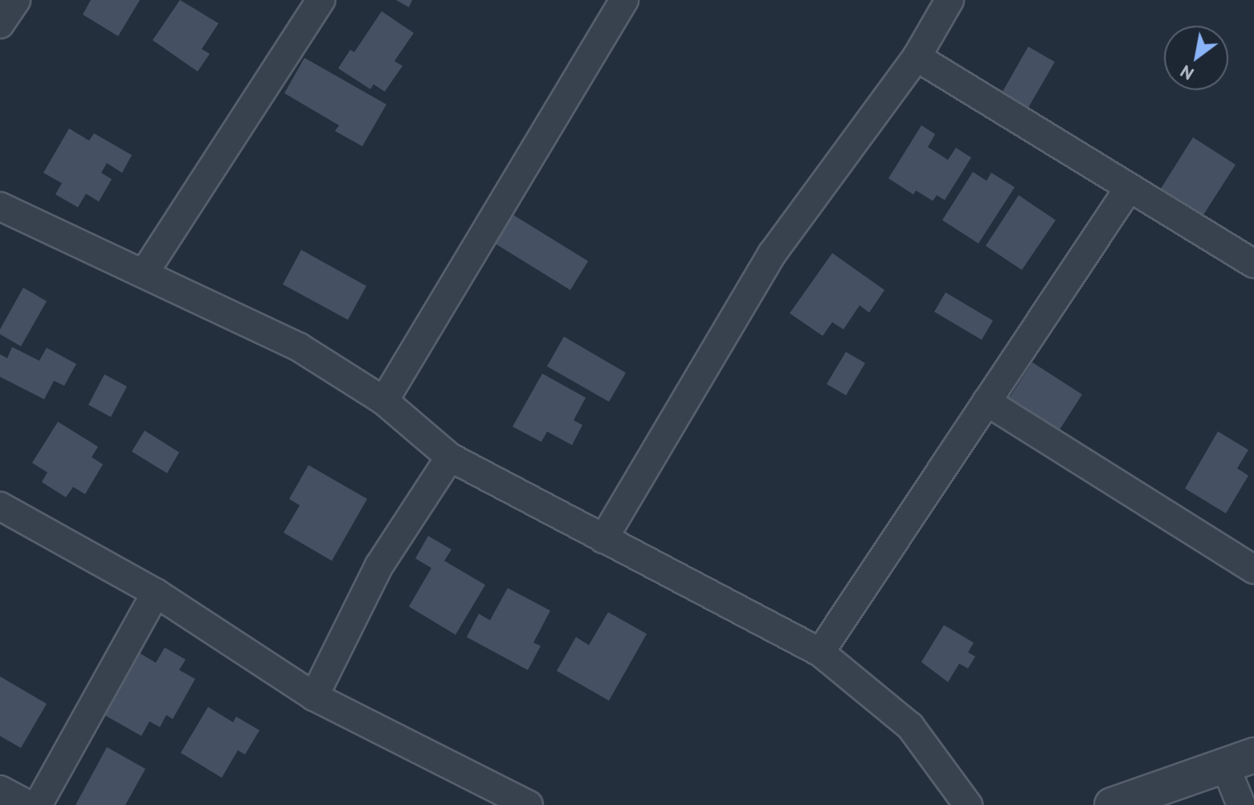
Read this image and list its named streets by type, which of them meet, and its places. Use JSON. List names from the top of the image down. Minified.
{"north":"bottom left"}
